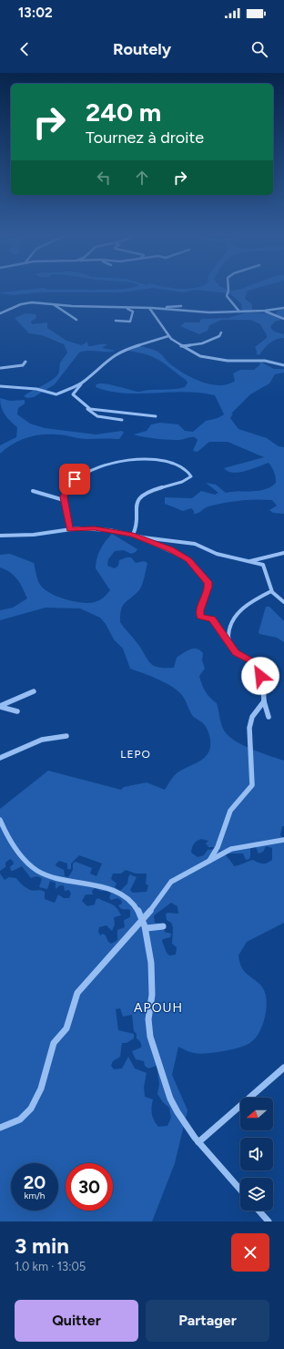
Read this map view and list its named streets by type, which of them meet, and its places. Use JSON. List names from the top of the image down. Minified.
{"districts":["LEPO","APOUH"],"north":"left","page":{"status":"13:02","header":"Routely","turn":["240 m","Tournez à droite"],"speed":"20 km/h","limit":"30","heading":["3 min","1.0 km · 13:05"],"buttons":["Quitter","Partager"]}}
